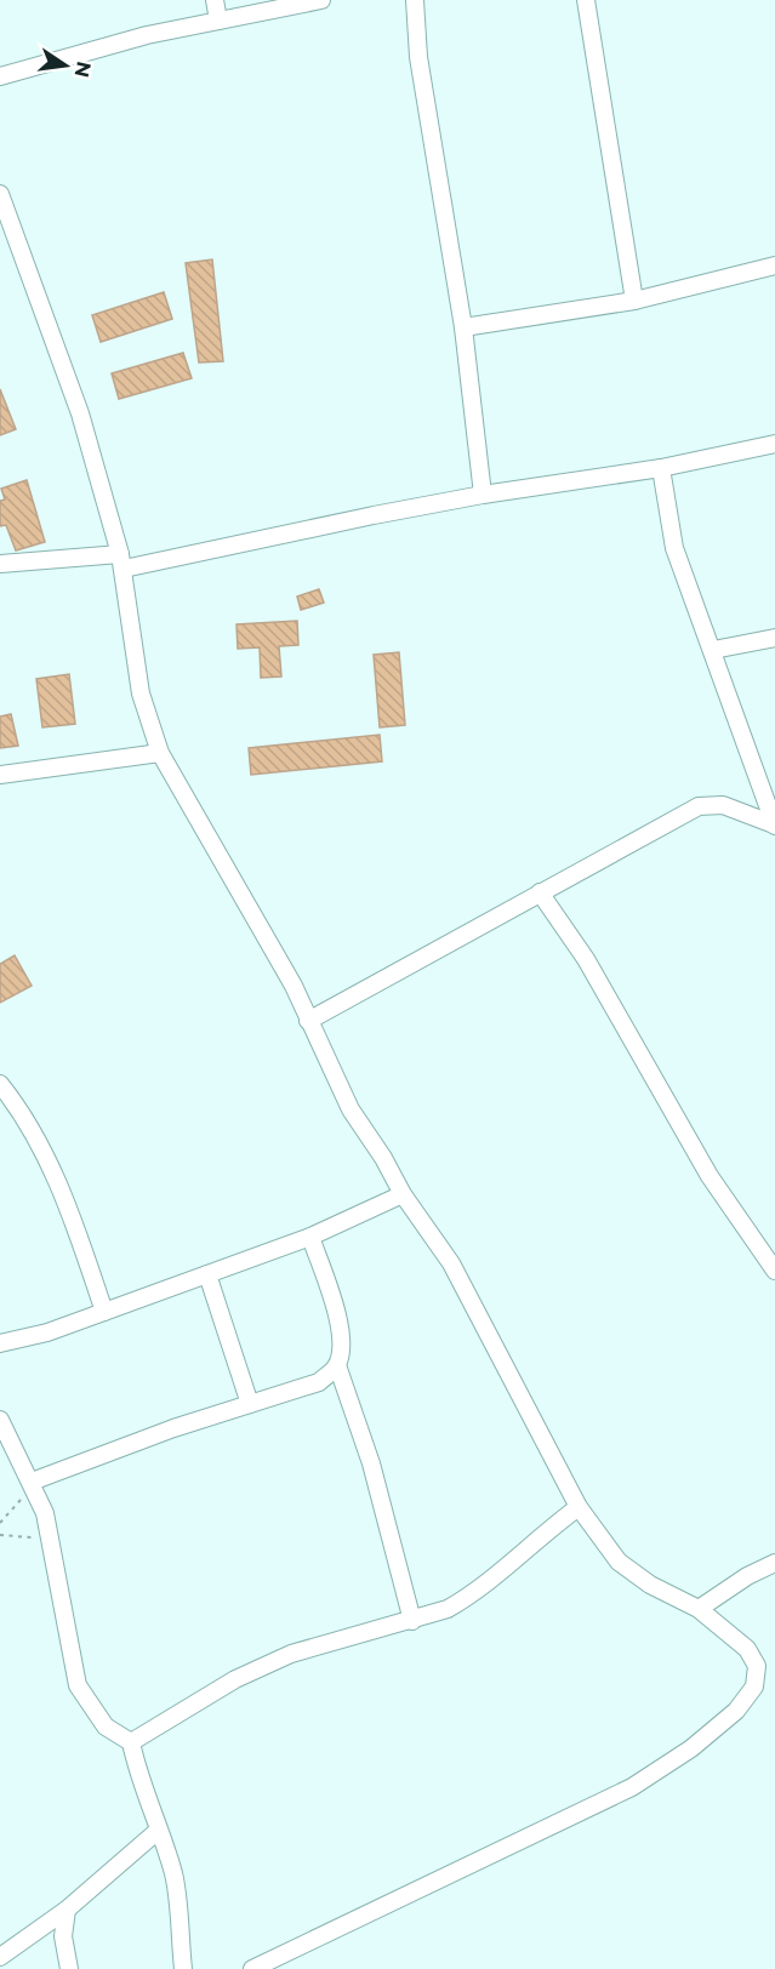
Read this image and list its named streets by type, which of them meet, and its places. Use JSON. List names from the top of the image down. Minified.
{"north":"right"}
